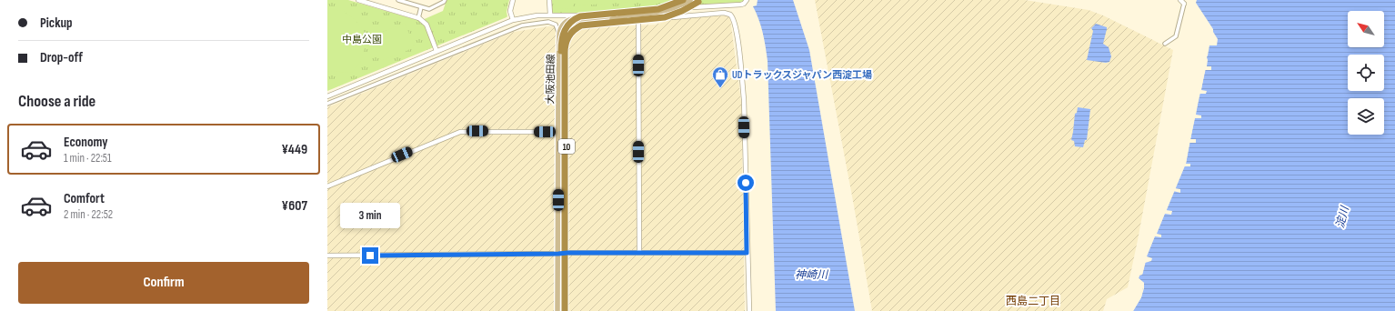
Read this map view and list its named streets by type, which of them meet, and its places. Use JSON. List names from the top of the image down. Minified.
{"streets":{"main road":["大阪池田線","10"]},"districts":["西島二丁目"],"water":["淀川","神崎川"],"parks":["中島公園"],"places":{"shop":["UDトラックスジャパン西淀工場"]},"north":"top left","page":{"banner":["Pickup","Drop-off"],"heading":"Choose a ride","list":[{"name":"Economy","note":"1 min · 22:51","value":"¥449"},{"name":"Comfort","note":"2 min · 22:52","value":"¥607"}],"bubble":"3 min","buttons":"Confirm"}}
